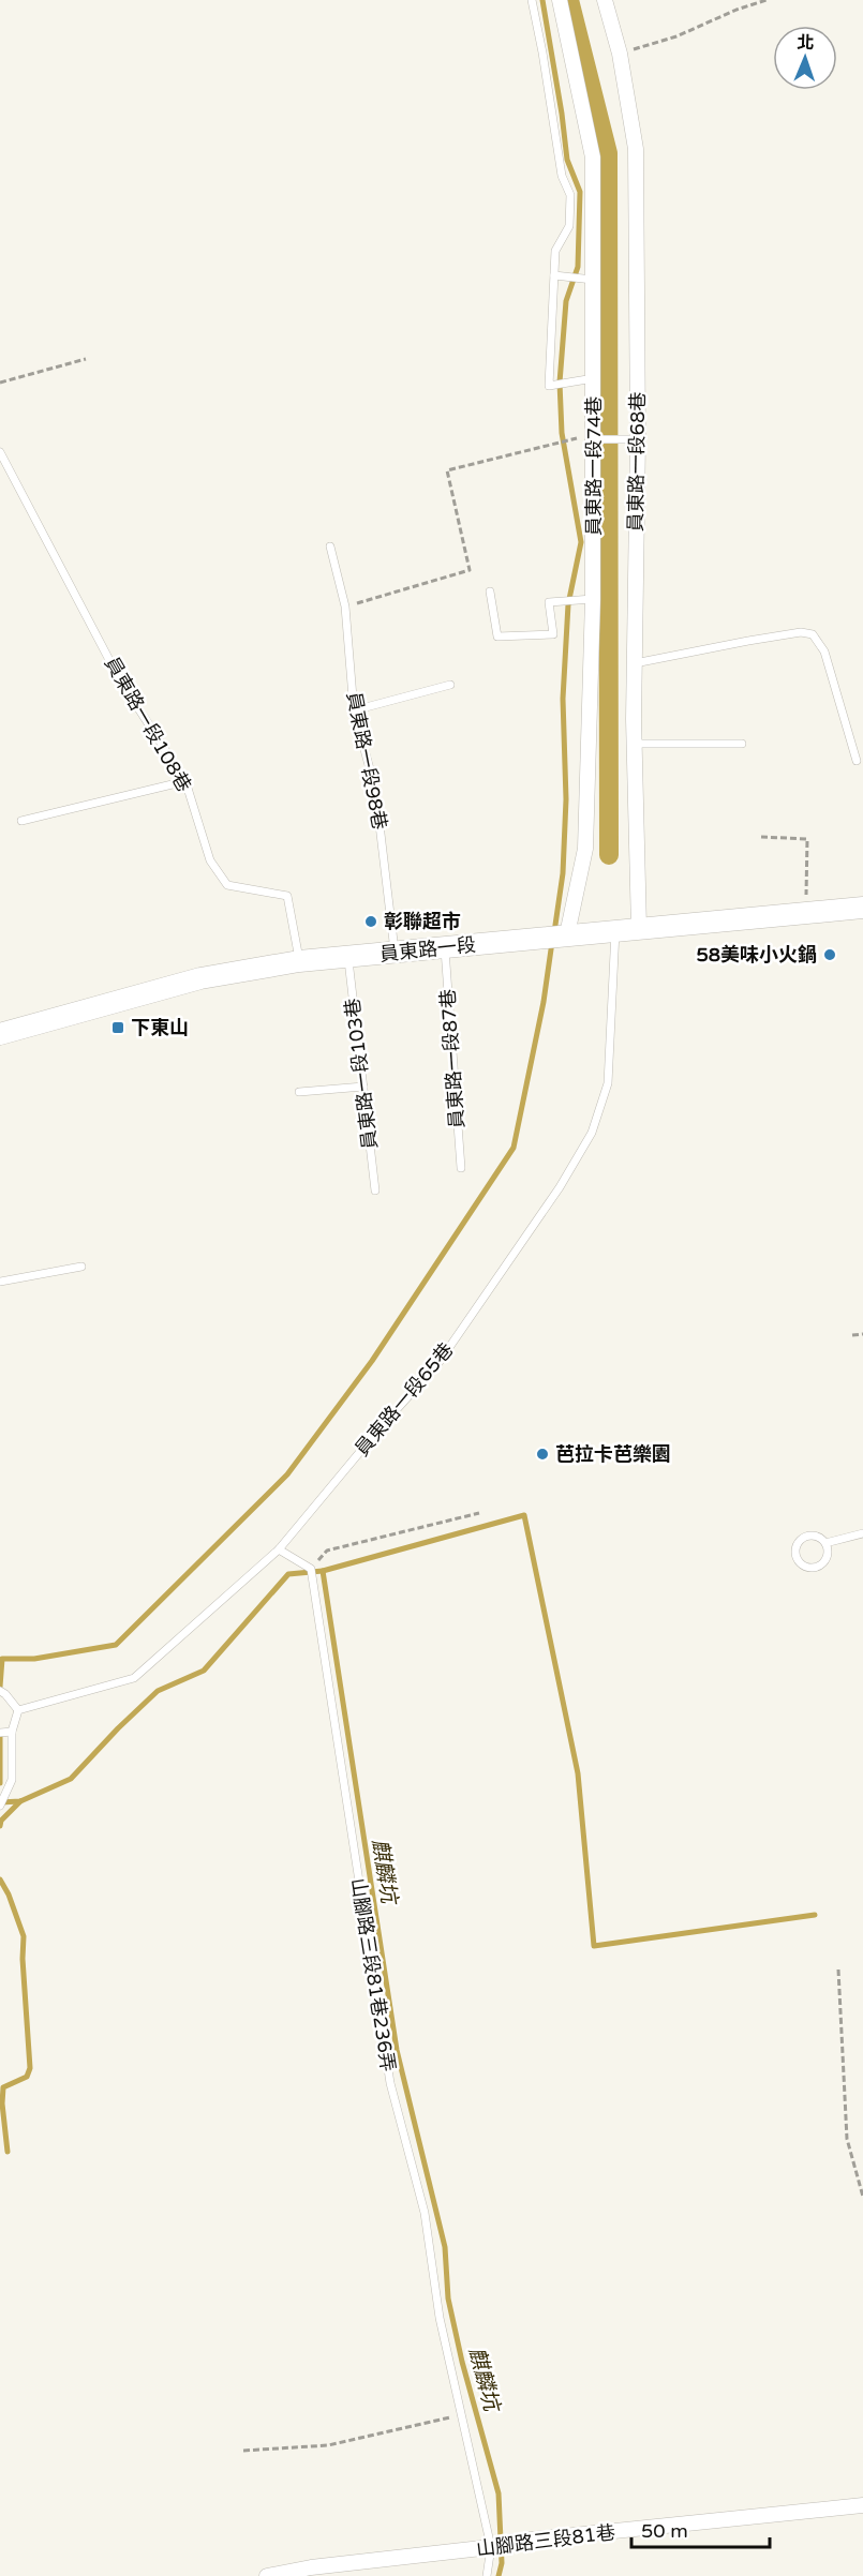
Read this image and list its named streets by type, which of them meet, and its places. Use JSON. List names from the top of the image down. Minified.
{"streets":{"main road":["員東路一段"],"street":["員東路一段68巷","員東路一段74巷","山腳路三段81巷"],"lane":["員東路一段108巷","員東路一段98巷","員東路一段87巷","員東路一段103巷","員東路一段65巷","山腳路三段81巷236弄"]},"crossings":[["員東路一段68巷","員東路一段"],["員東路一段74巷","員東路一段"],["員東路一段108巷","員東路一段"],["員東路一段98巷","員東路一段"],["員東路一段","員東路一段87巷"],["員東路一段","員東路一段103巷"],["員東路一段","員東路一段65巷"],["山腳路三段81巷236弄","山腳路三段81巷"]],"water":["麒麟坑"],"places":{"other":["彰聯超市","58美味小火鍋","芭拉卡芭樂園"],"transit":["下東山"]},"scale_bar":"50 m","north":"top"}
